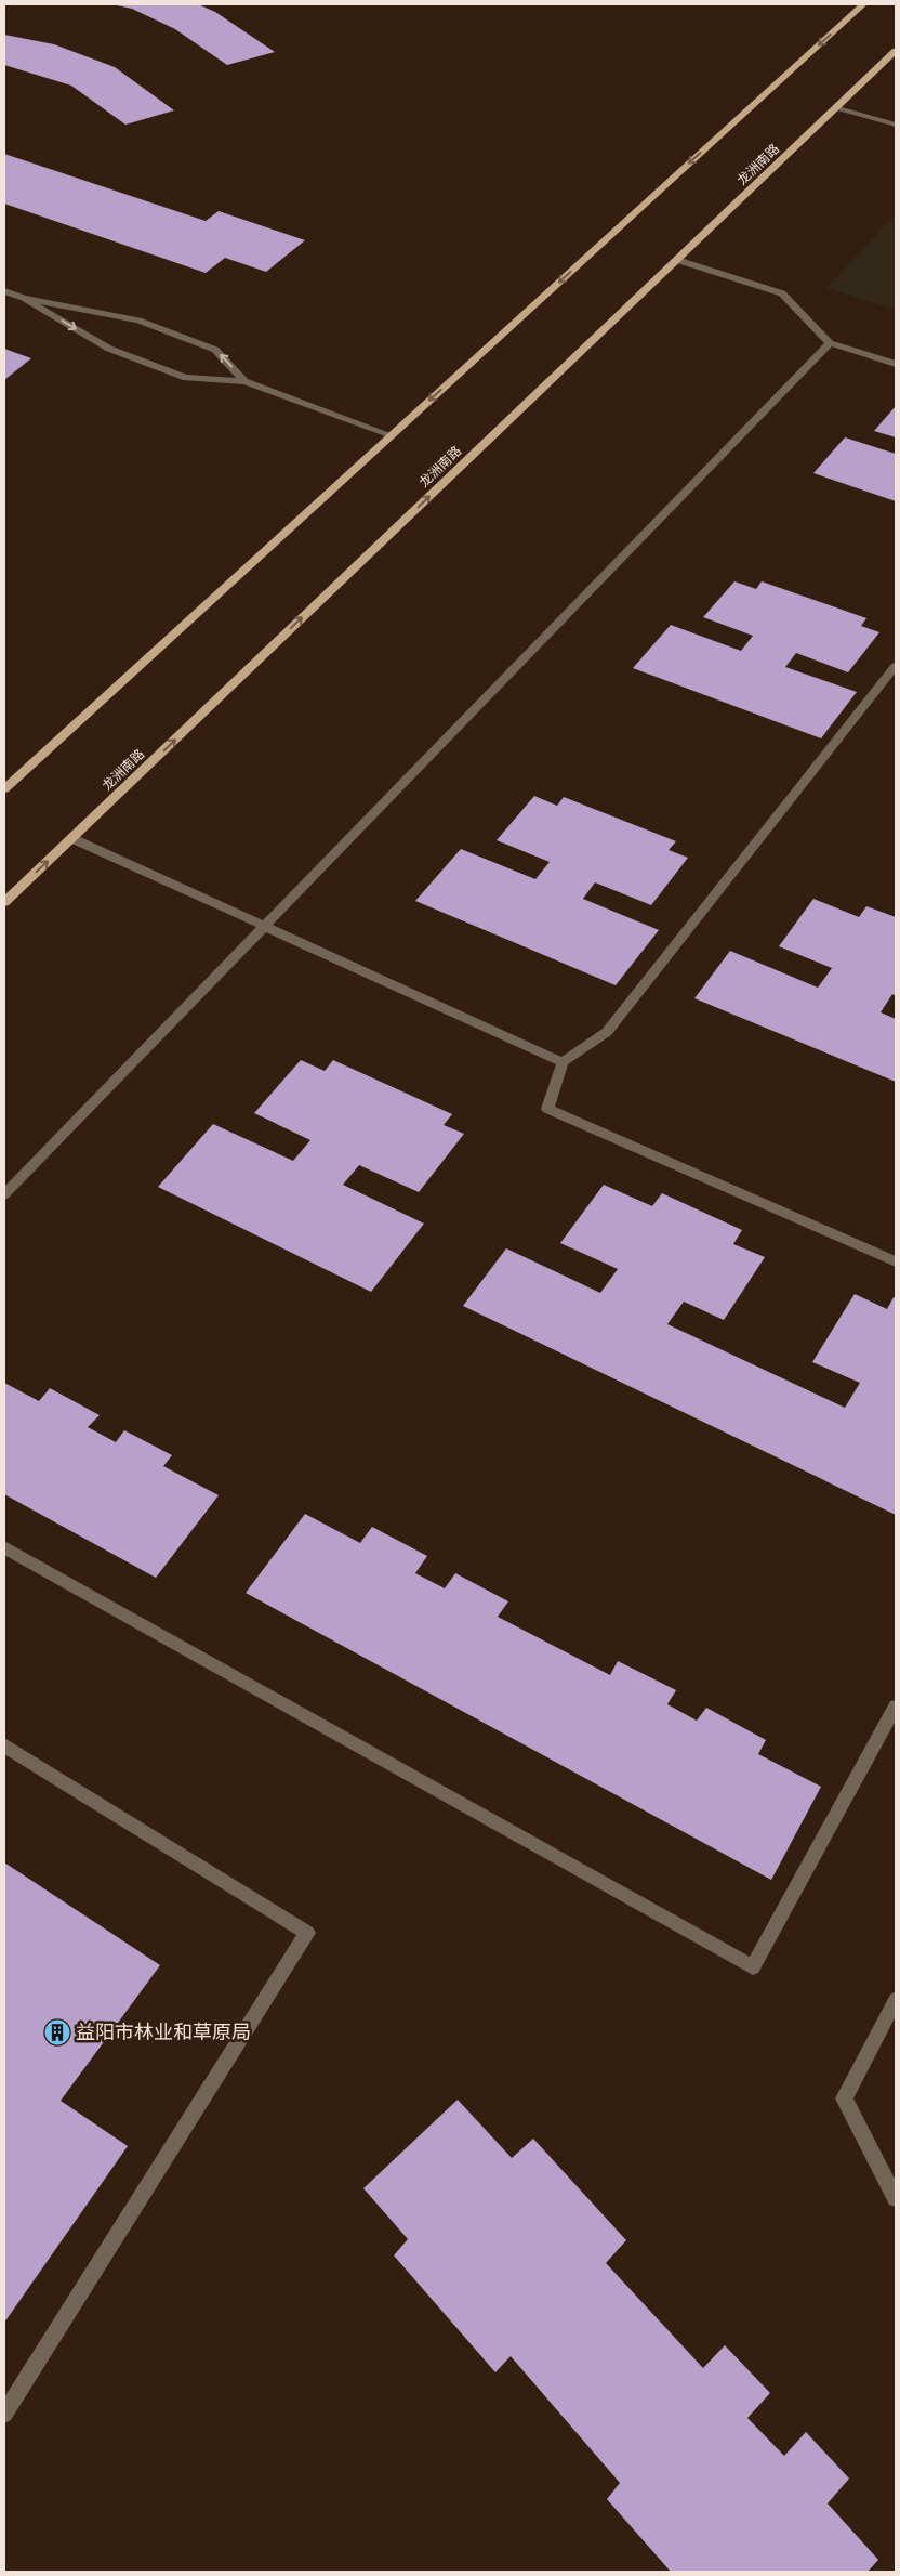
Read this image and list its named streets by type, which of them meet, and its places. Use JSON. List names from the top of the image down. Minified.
{"streets":{"main road":["龙洲南路"]},"places":{"building":["益阳市林业和草原局"]}}
